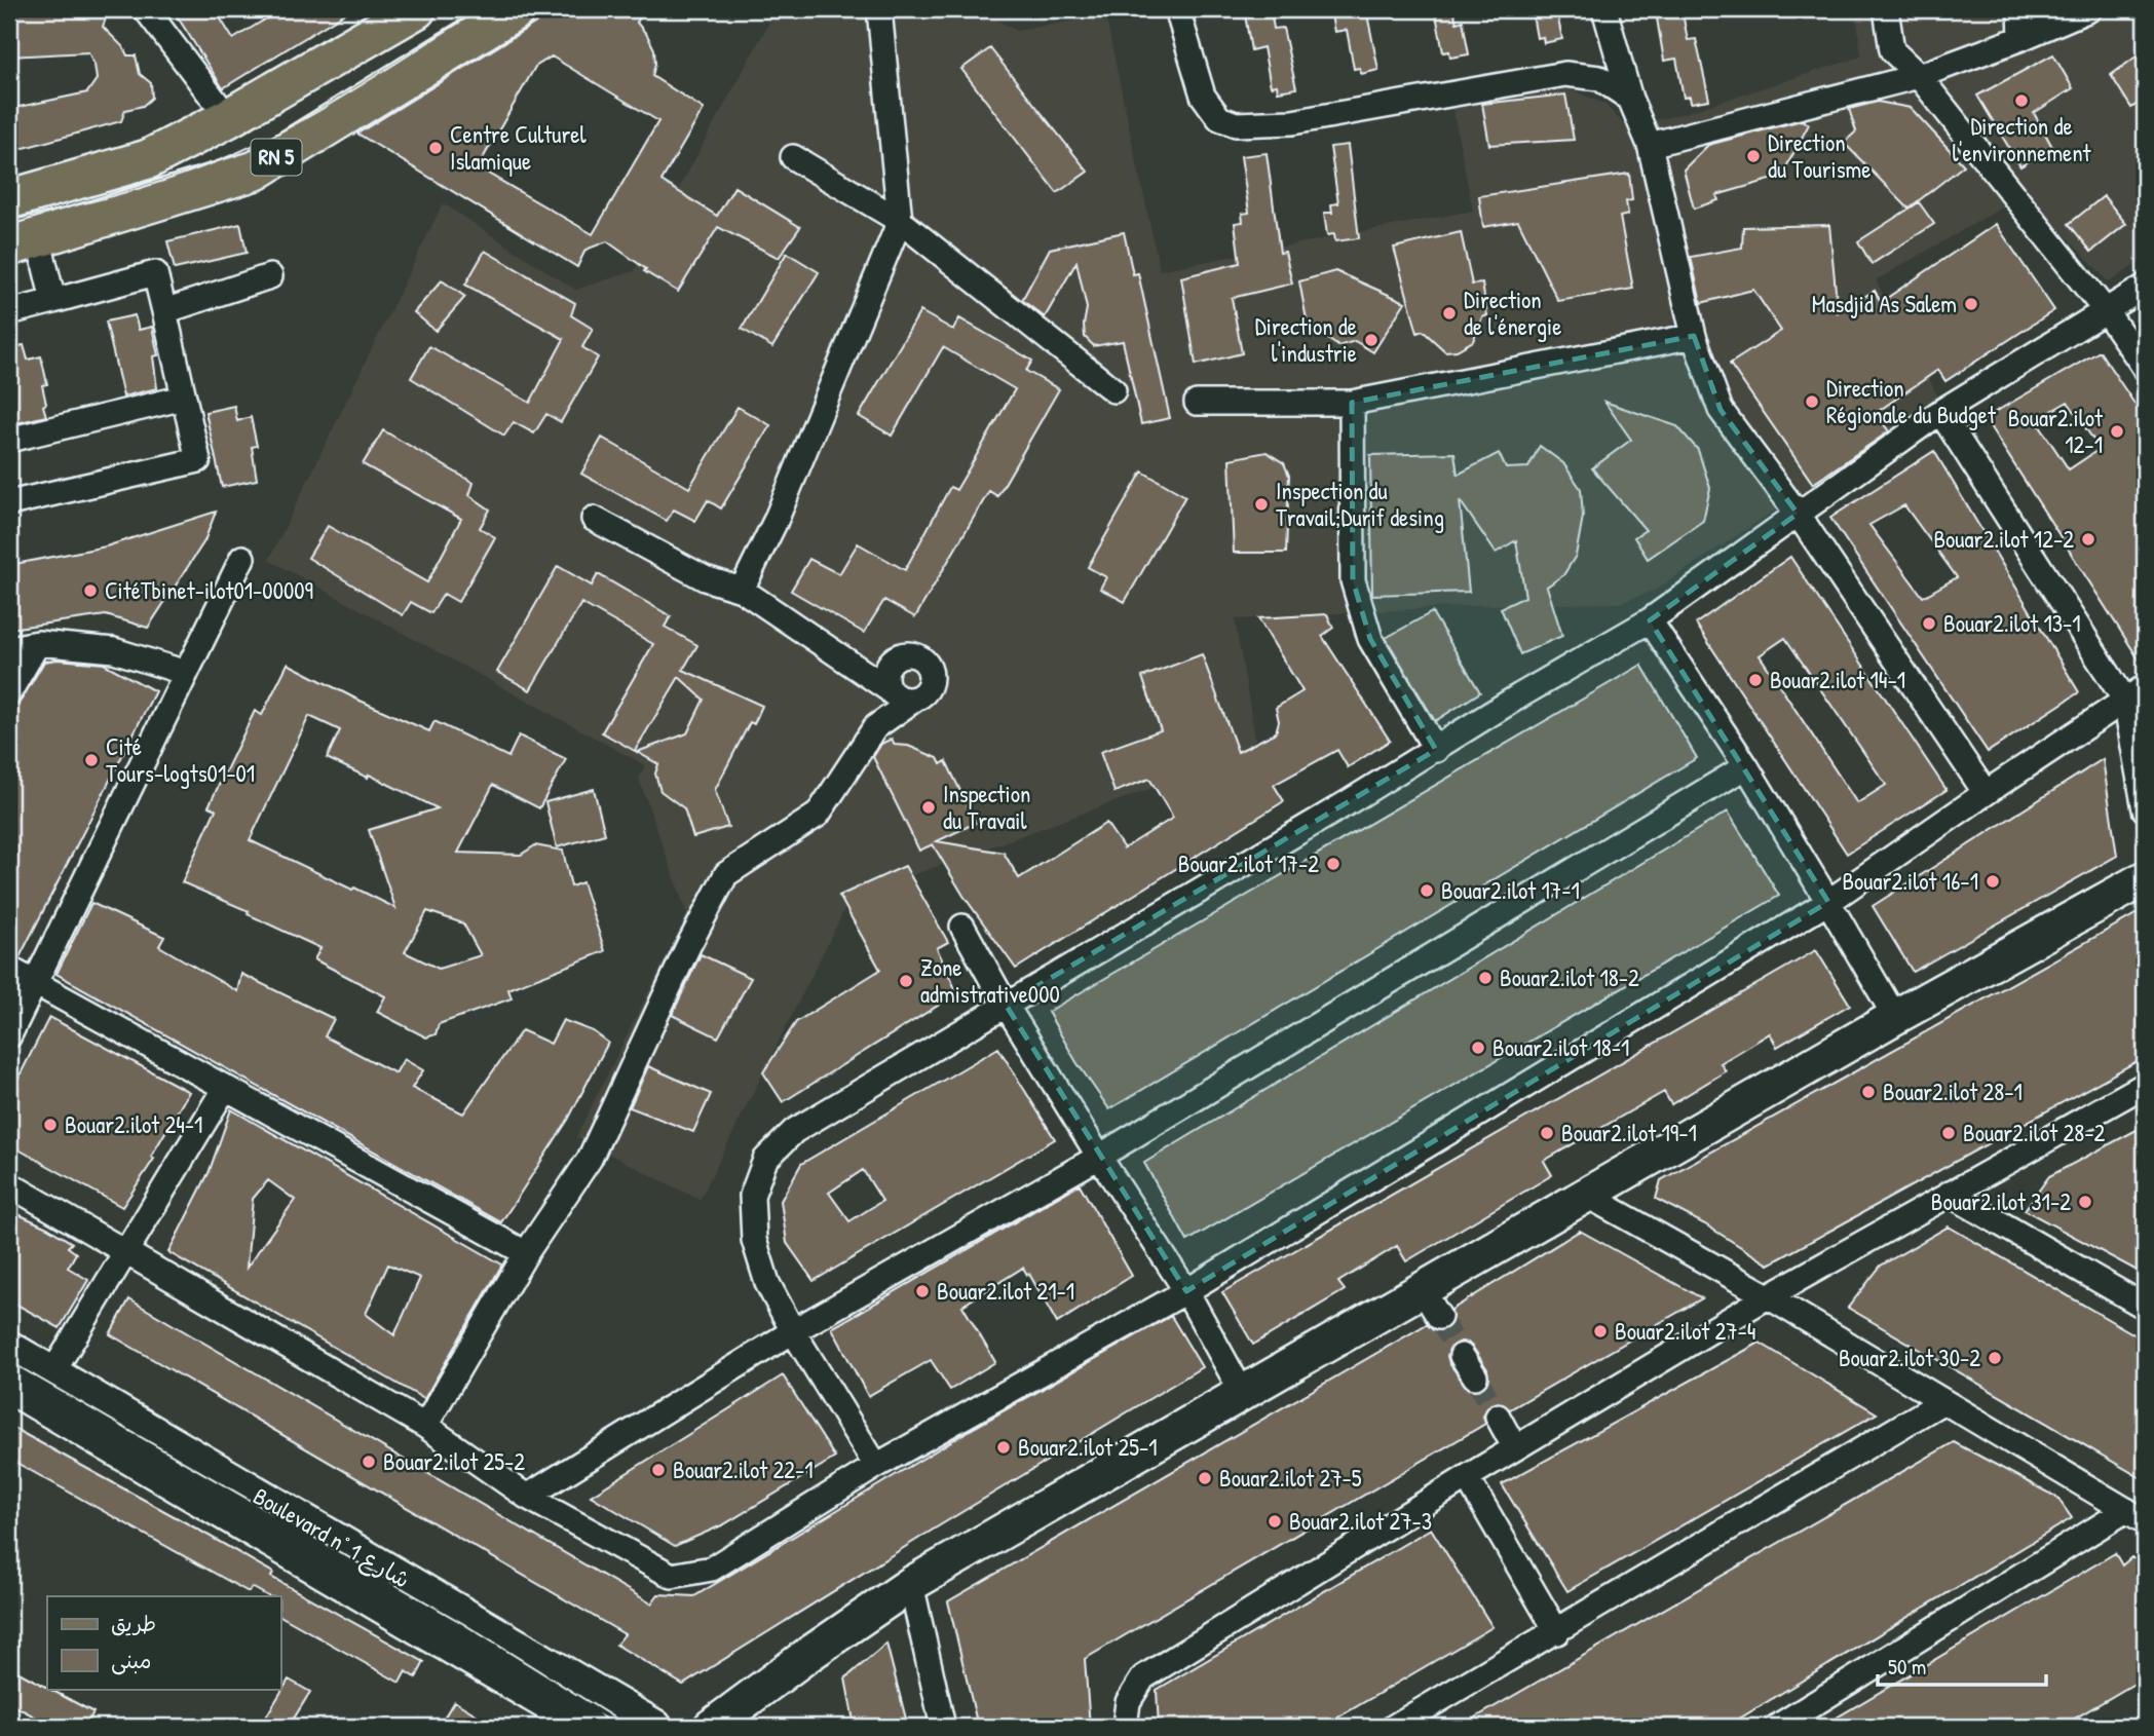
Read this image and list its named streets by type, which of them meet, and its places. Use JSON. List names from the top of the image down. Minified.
{"streets":{"main road":["RN 5"],"street":["Boulevard n° شارع 1"]},"places":["Direction de l'environnement","Centre Culturel Islamique","Direction du Tourisme","Masdjid As Salem","Direction de l'énergie","Direction de l'industrie","Direction Régionale du Budget","Bouar2.ilot 12-1","Inspection du Travail;Durif desing","Bouar2.ilot 12-2","CitéTbinet-ilot01-00009","Bouar2.ilot 13-1","Bouar2.ilot 14-1","Cité Tours-logts01-01","Inspection du Travail","Bouar2.ilot 17-2","Bouar2.ilot 16-1","Bouar2.ilot 17-1","Bouar2.ilot 18-2","Zone admistrative000","Bouar2.ilot 18-1","Bouar2.ilot 28-1","Bouar2.ilot 24-1","Bouar2.ilot 19-1","Bouar2.ilot 28-2","Bouar2.ilot 31-2","Bouar2.ilot 21-1","Bouar2.ilot 27-4","Bouar2.ilot 30-2","Bouar2.ilot 25-1","Bouar2.ilot 25-2","Bouar2.ilot 22-1","Bouar2.ilot 27-5","Bouar2.ilot 27-3"],"legend":["طريق","مبنى"],"scale_bar":"50 m"}
